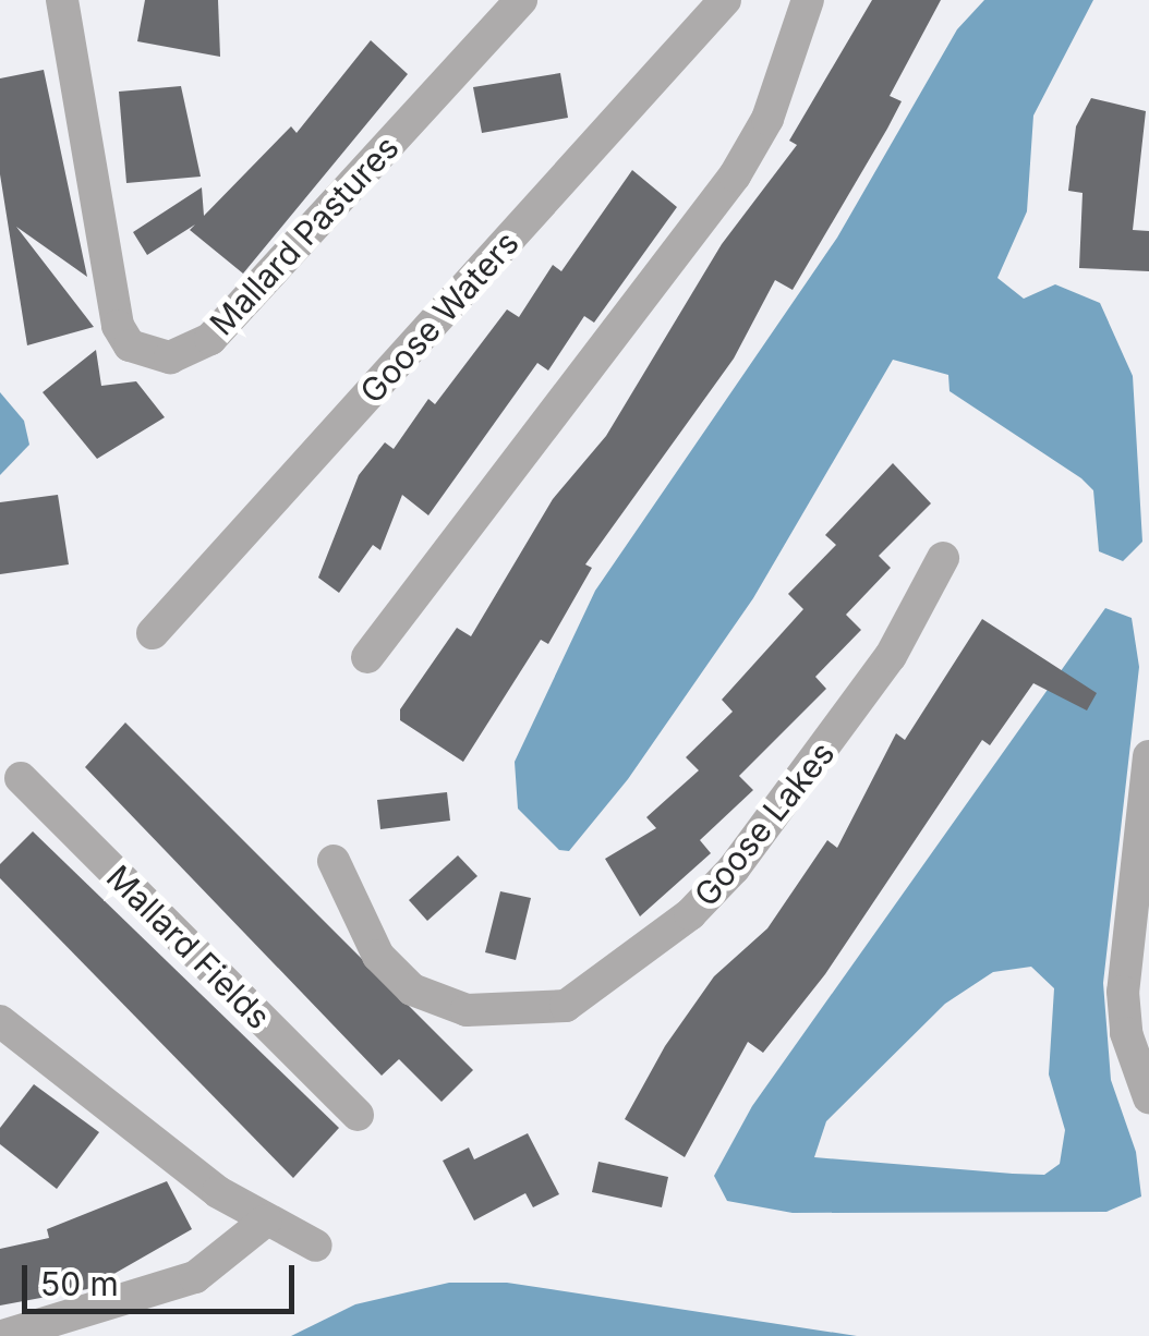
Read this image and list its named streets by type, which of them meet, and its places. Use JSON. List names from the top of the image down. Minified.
{"streets":{"street":["Mallard Pastures","Goose Waters","Goose Lakes","Mallard Fields"]},"scale_bar":"50 m"}
